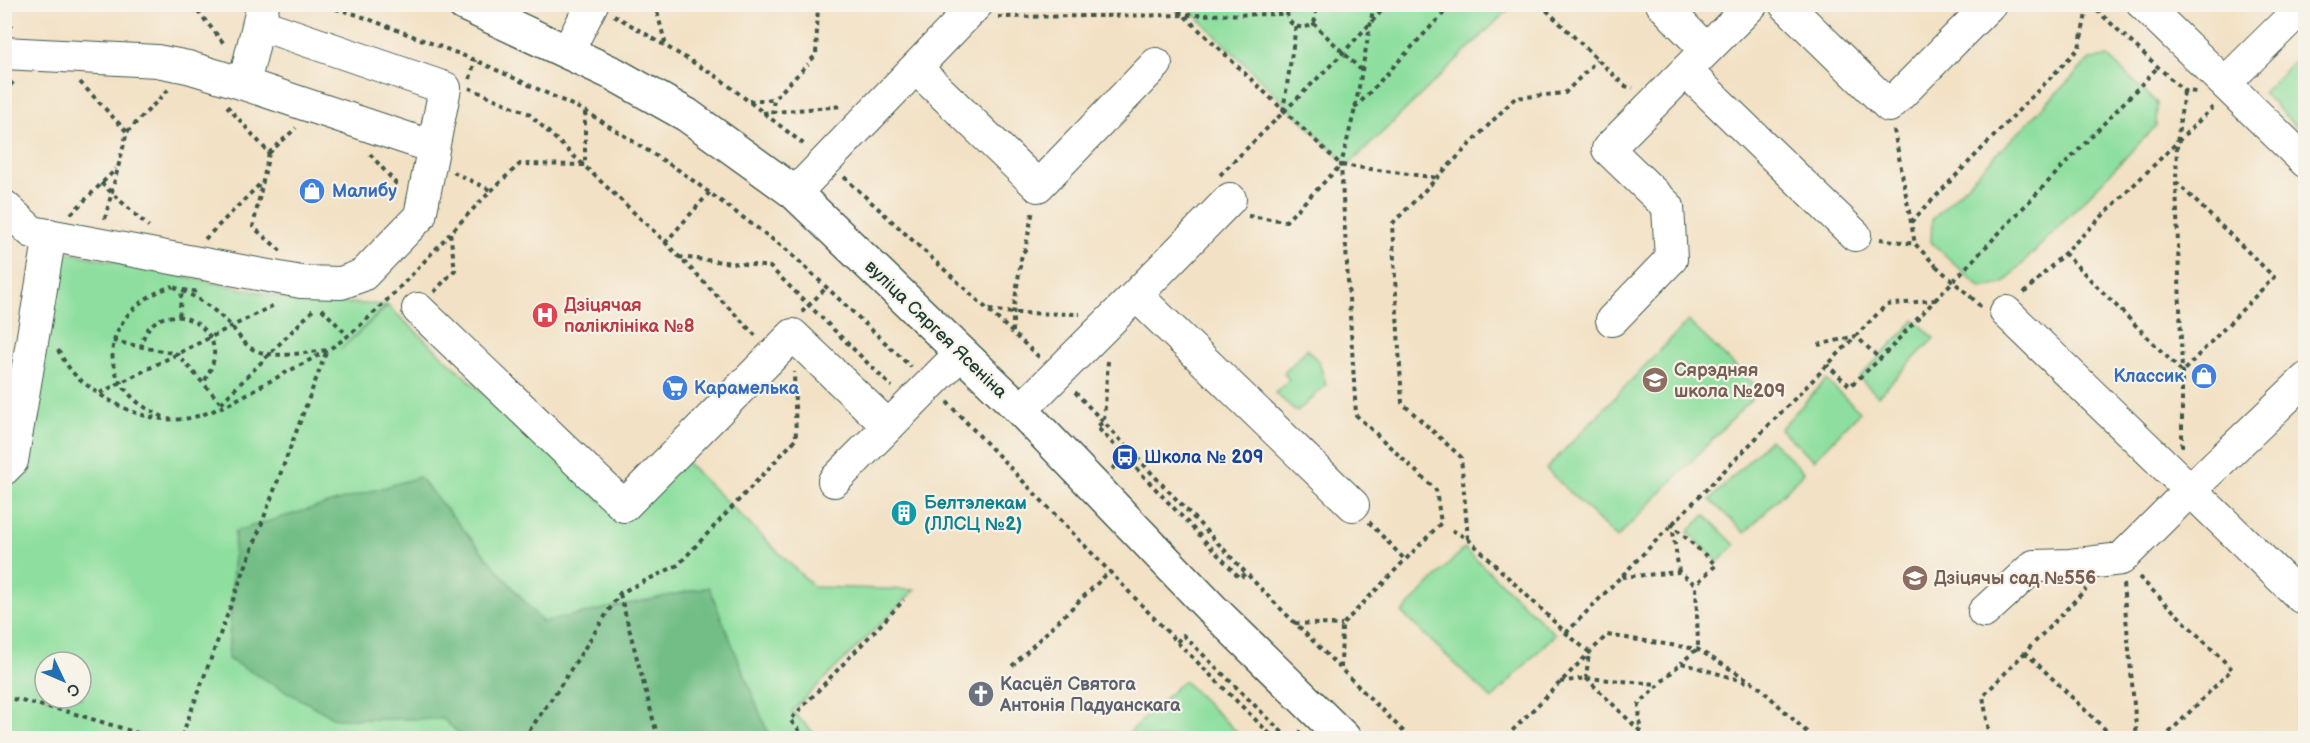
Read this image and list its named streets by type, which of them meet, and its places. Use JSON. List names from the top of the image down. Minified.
{"streets":{"main road":["вуліца Сяргея Ясеніна"]},"places":{"shop":["Малибу","Классик"],"hospital":["Дзіцячая паліклініка №8"],"school or university":["Сярэдняя школа №209","Дзіцячы сад №556"],"supermarket":["Карамелька"],"bus stop":["Школа № 209"],"building":["Белтэлекам (ЛЛСЦ №2)"],"church":["Касцёл Святога Антонія Падуанскага"]},"north":"bottom right"}
